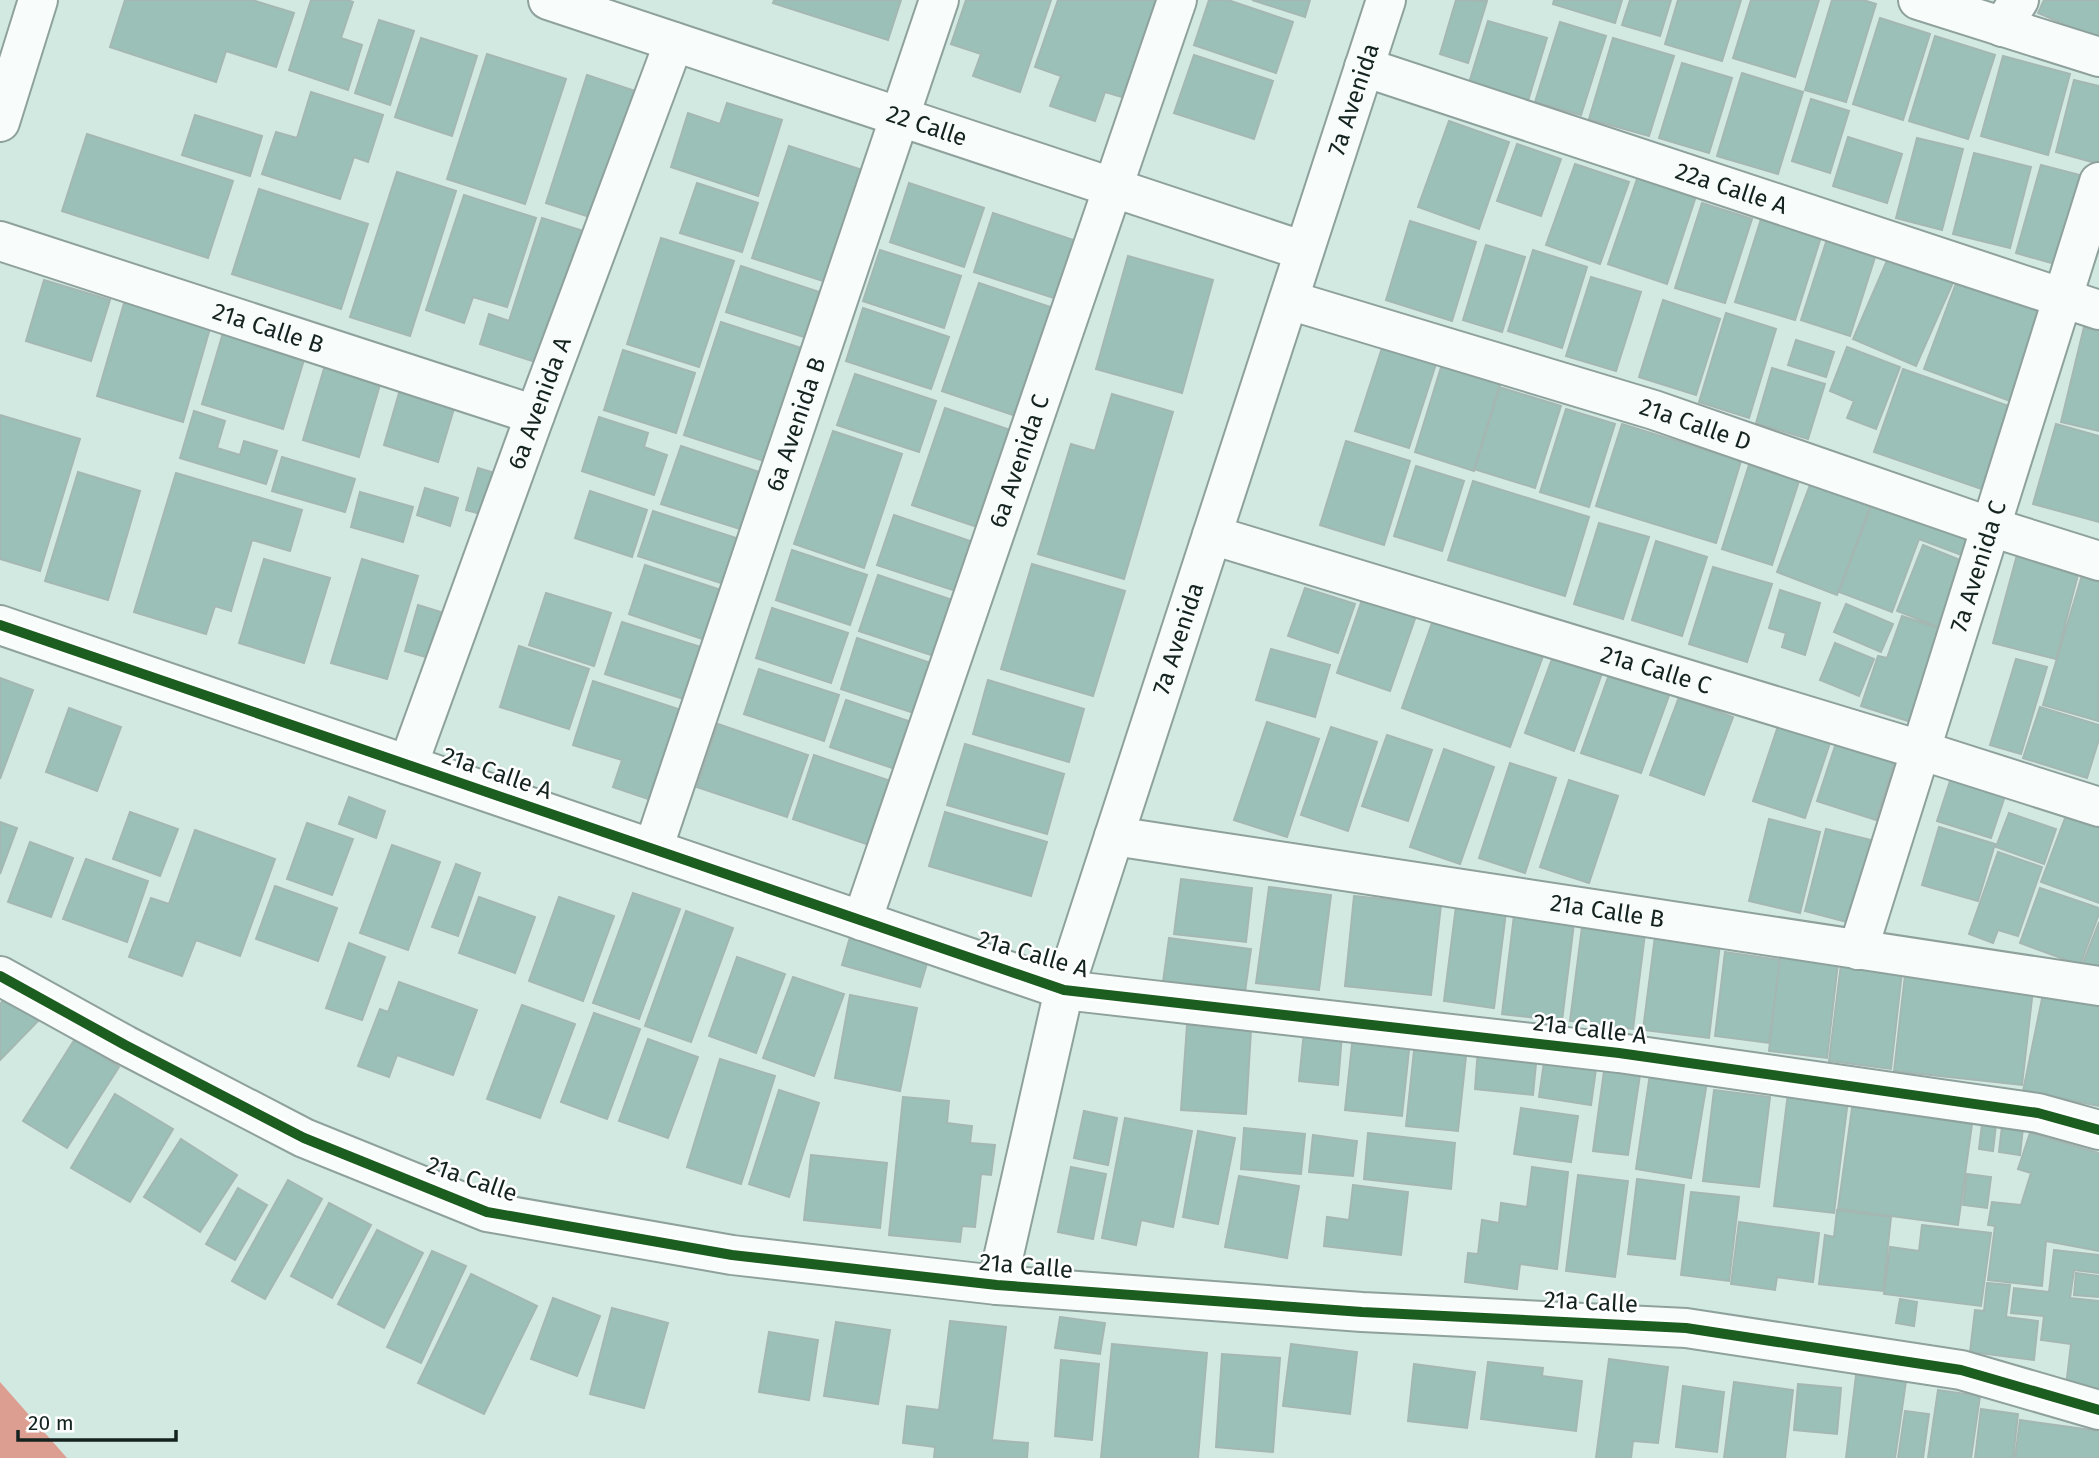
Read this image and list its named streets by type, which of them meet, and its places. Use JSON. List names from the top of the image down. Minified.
{"streets":{"street":["7a Avenida","22 Calle","22a Calle A","21a Calle B","6a Avenida A","6a Avenida B","21a Calle D","6a Avenida C","7a Avenida C","21a Calle C","21a Calle A","21a Calle"]},"crossings":[["7a Avenida","22 Calle"],["7a Avenida","22a Calle A"],["7a Avenida","21a Calle B"],["7a Avenida","21a Calle D"],["7a Avenida","21a Calle C"],["7a Avenida","21a Calle A"],["7a Avenida","21a Calle"],["22 Calle","6a Avenida A"],["22 Calle","6a Avenida B"],["22 Calle","6a Avenida C"],["22a Calle A","7a Avenida C"],["21a Calle B","6a Avenida A"],["21a Calle B","7a Avenida C"],["6a Avenida A","21a Calle A"],["6a Avenida B","21a Calle A"],["21a Calle D","7a Avenida C"],["6a Avenida C","21a Calle A"],["7a Avenida C","21a Calle C"]],"scale_bar":"20 m"}
